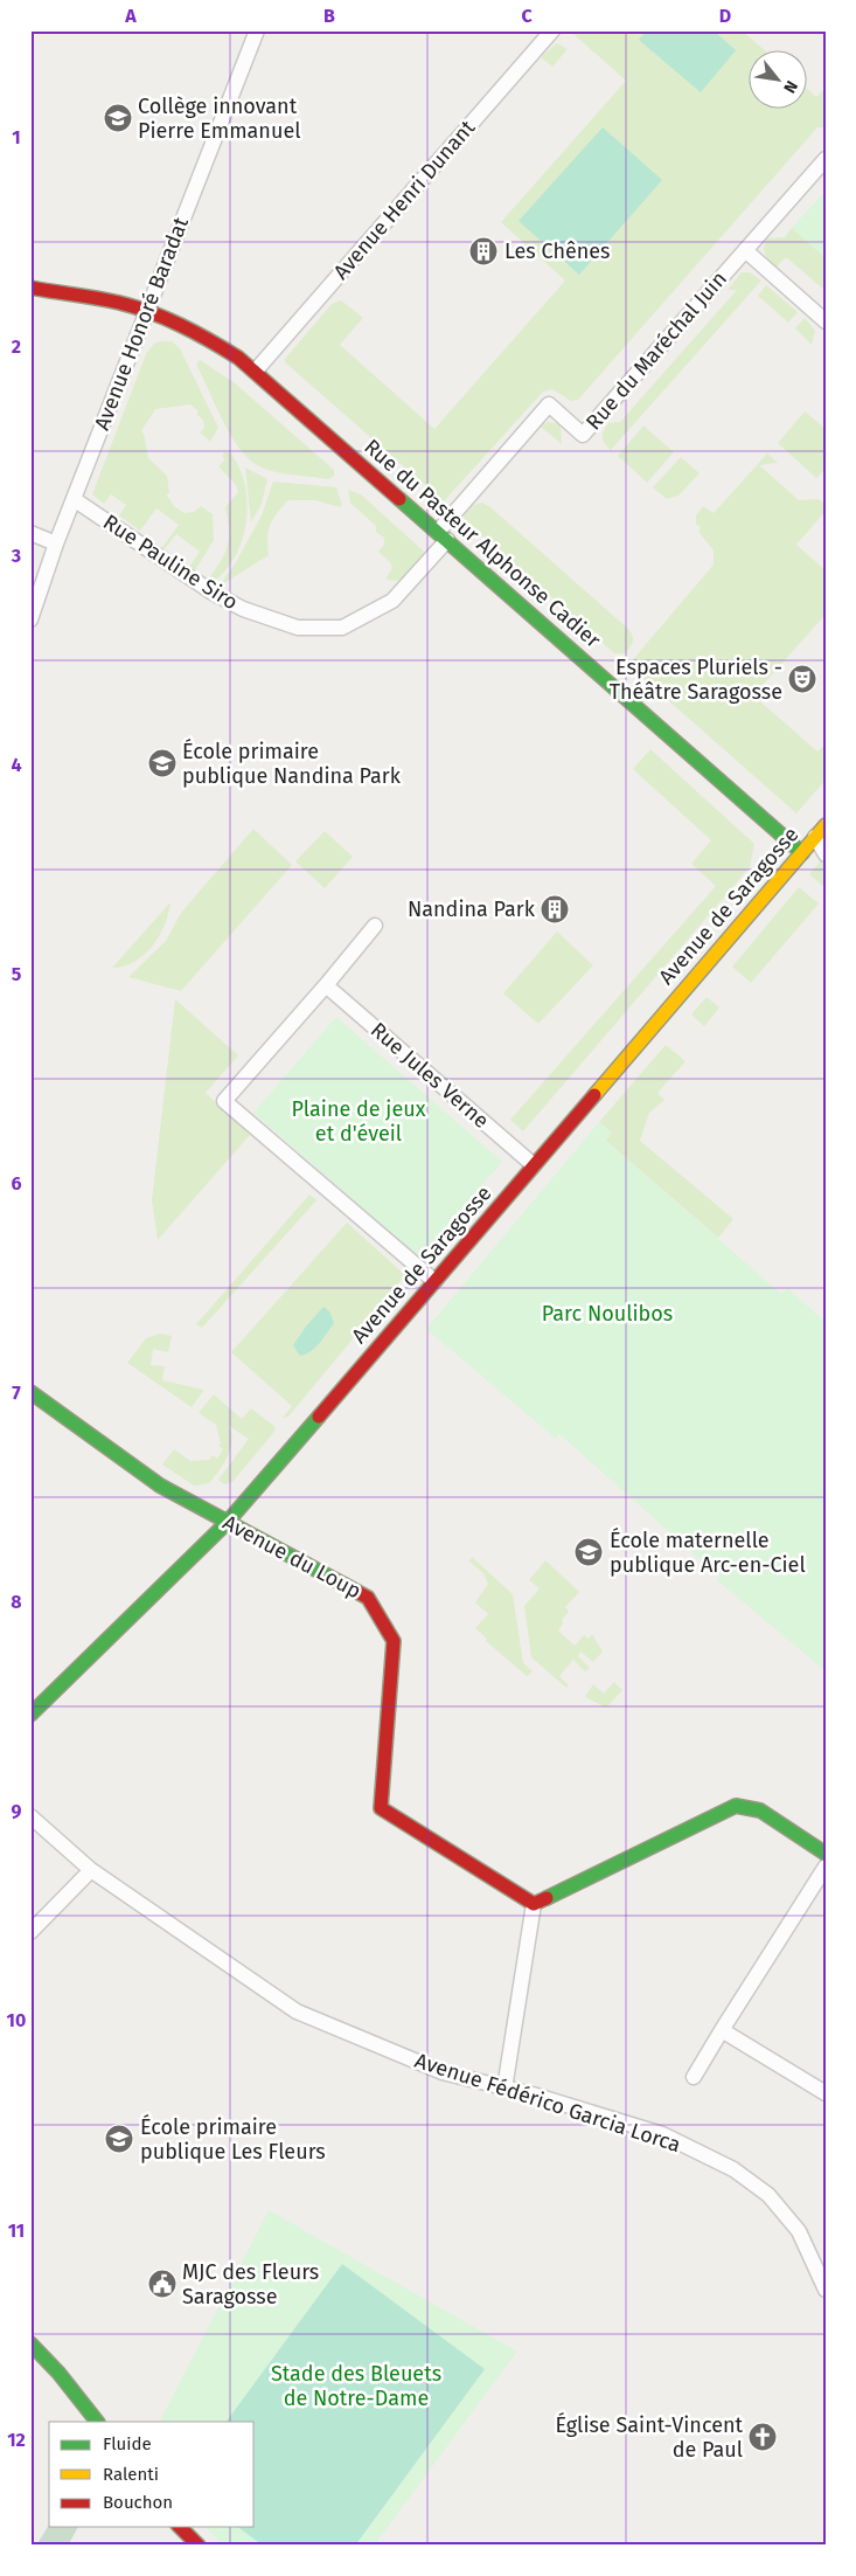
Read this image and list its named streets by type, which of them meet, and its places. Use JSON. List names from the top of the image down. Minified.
{"streets":{"street":["Avenue Henri Dunant","Avenue Honoré Baradat","Rue du Maréchal Juin","Rue du Pasteur Alphonse Cadier","Rue Pauline Siro","Avenue de Saragosse","Rue Jules Verne","Avenue du Loup","Avenue Fédérico Garcia Lorca"]},"crossings":[["Avenue Henri Dunant","Rue du Pasteur Alphonse Cadier"],["Avenue Honoré Baradat","Rue du Pasteur Alphonse Cadier"],["Avenue Honoré Baradat","Rue Pauline Siro"],["Rue du Maréchal Juin","Rue du Pasteur Alphonse Cadier"],["Rue du Maréchal Juin","Rue Pauline Siro"],["Rue du Pasteur Alphonse Cadier","Rue Pauline Siro"],["Rue du Pasteur Alphonse Cadier","Avenue de Saragosse"],["Avenue de Saragosse","Rue Jules Verne"],["Avenue de Saragosse","Avenue du Loup"]],"parks":["Plaine de jeux et d'éveil","Parc Noulibos","Stade des Bleuets de Notre-Dame"],"places":{"school or university":["Collège innovant Pierre Emmanuel","École primaire publique Nandina Park","École maternelle publique Arc-en-Ciel","École primaire publique Les Fleurs"],"building":["Les Chênes","Nandina Park"],"theatre":["Espaces Pluriels - Théâtre Saragosse"],"public building":["MJC des Fleurs Saragosse"],"church":["Église Saint-Vincent de Paul"]},"legend":["Fluide","Ralenti","Bouchon"],"north":"bottom right","grid":{"columns":["A","B","C","D"],"rows":["1","2","3","4","5","6","7","8","9","10","11","12"]}}
